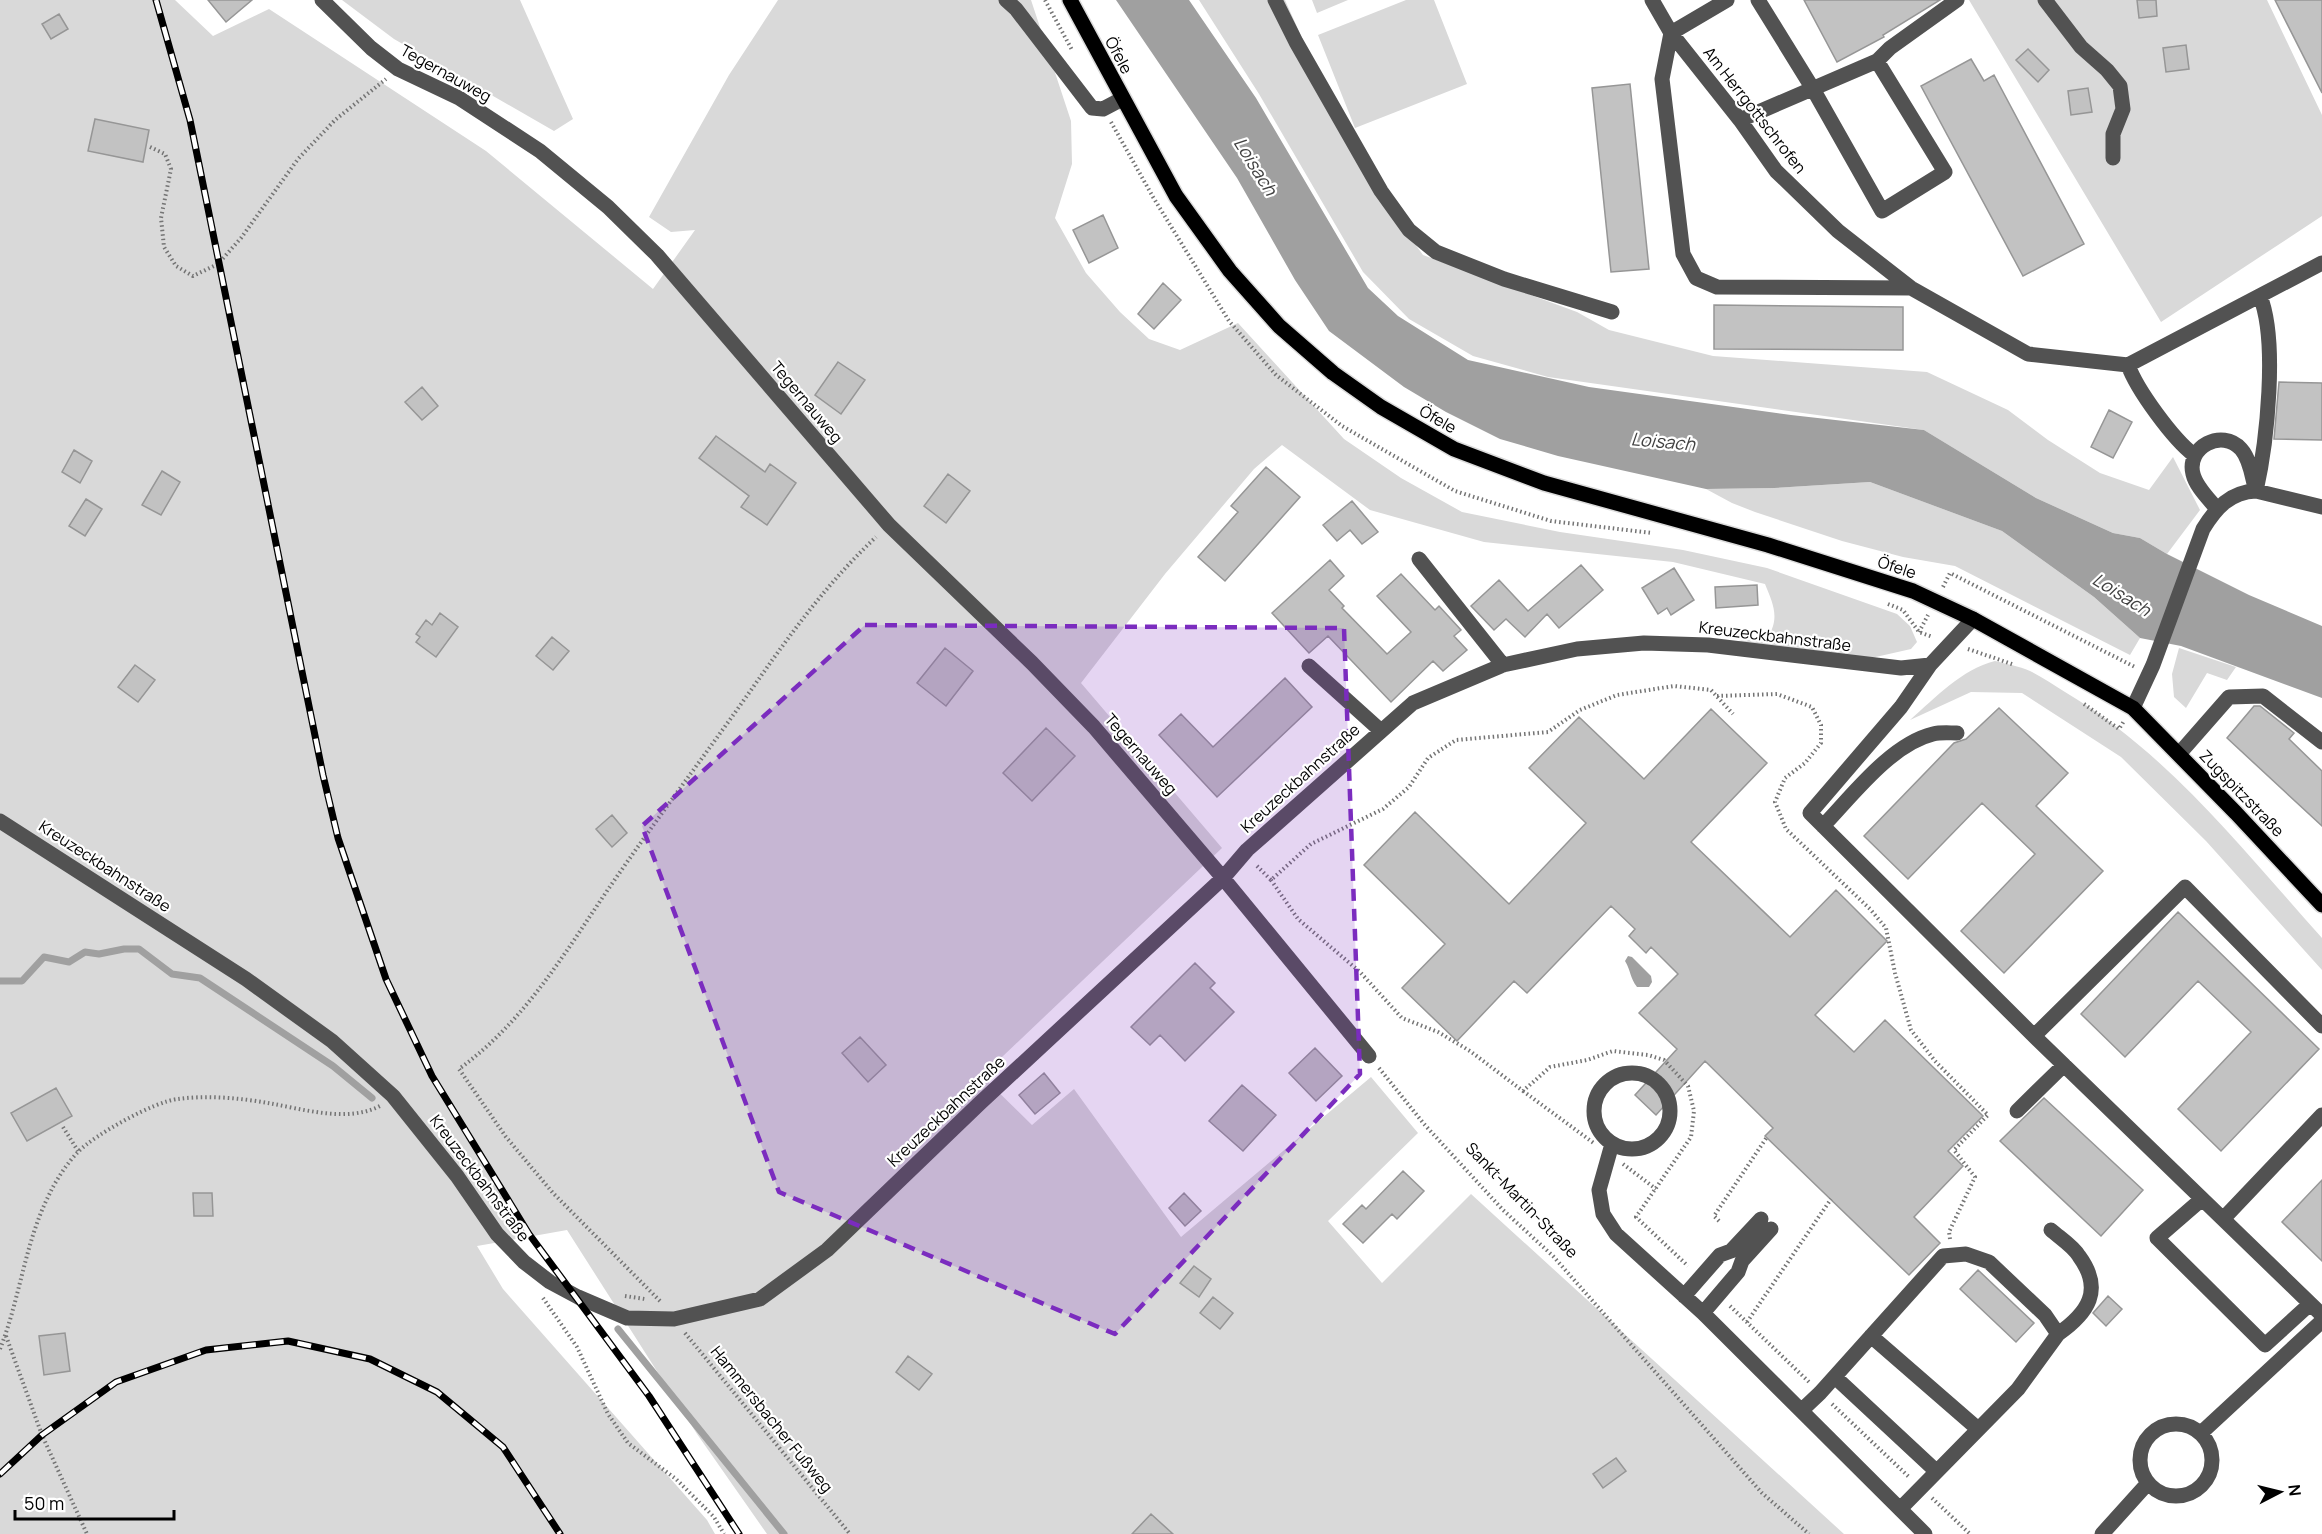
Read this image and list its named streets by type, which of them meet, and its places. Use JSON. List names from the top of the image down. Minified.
{"streets":{"main road":["Öfele","Zugspitzstraße"],"street":["Tegernauweg","Am Herrgottschrofen","Kreuzeckbahnstraße"],"path":["Sankt-Martin-Straße","Hammersbacher Fußweg"]},"crossings":[["Öfele","Zugspitzstraße"],["Tegernauweg","Kreuzeckbahnstraße"],["Tegernauweg","Hammersbacher Fußweg"],["Kreuzeckbahnstraße","Hammersbacher Fußweg"]],"water":["Loisach"],"scale_bar":"50 m","north":"right"}
